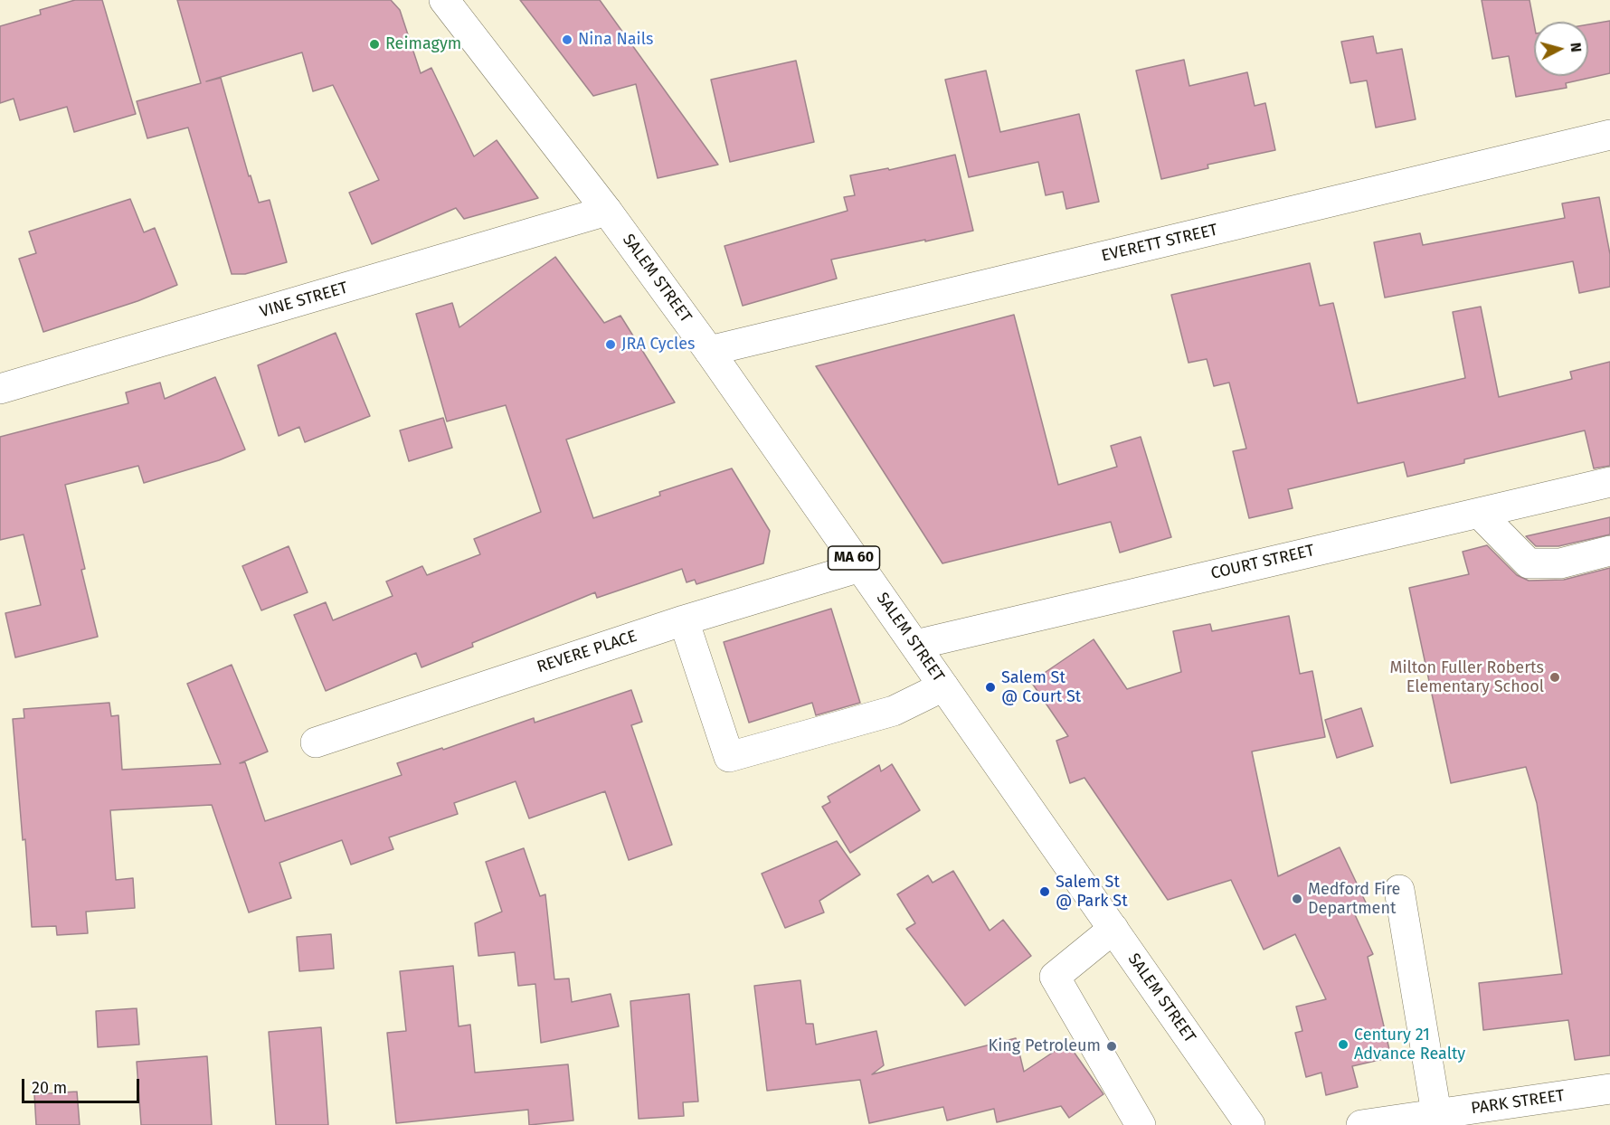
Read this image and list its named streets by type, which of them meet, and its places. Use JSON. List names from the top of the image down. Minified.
{"streets":{"street":["EVERETT STREET","SALEM STREET","VINE STREET","MA 60","COURT STREET","REVERE PLACE","PARK STREET"]},"crossings":[["EVERETT STREET","SALEM STREET"],["SALEM STREET","VINE STREET"],["SALEM STREET","COURT STREET"],["SALEM STREET","REVERE PLACE"]],"places":["Nina Nails","Reimagym","JRA Cycles","Milton Fuller Roberts Elementary School","Salem St @ Court St","Salem St @ Park St","Medford Fire Department","Century 21 Advance Realty","King Petroleum"],"scale_bar":"20 m","north":"right"}
